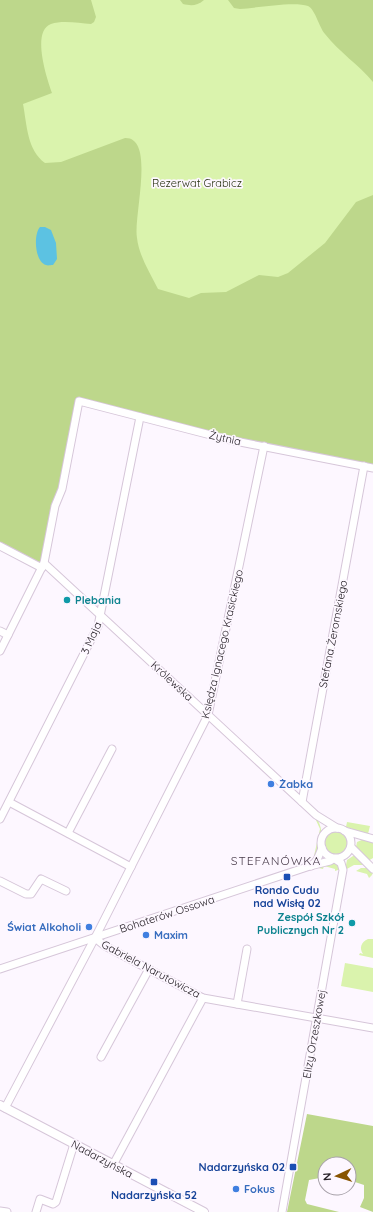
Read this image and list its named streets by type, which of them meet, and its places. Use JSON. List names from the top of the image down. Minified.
{"streets":{"main road":["Nadarzyńska"],"street":["Żytnia","Stefana Żeromskiego","3 Maja","Księdza Ignacego Krasickiego","Królewska","Bohaterów Ossowa","Gabriela Narutowicza","Elizy Orzeszkowej"]},"crossings":[["Żytnia","Stefana Żeromskiego"],["Żytnia","3 Maja"],["Żytnia","Księdza Ignacego Krasickiego"],["Żytnia","Królewska"],["Stefana Żeromskiego","Królewska"],["3 Maja","Królewska"],["Księdza Ignacego Krasickiego","Królewska"],["Księdza Ignacego Krasickiego","Bohaterów Ossowa"],["Księdza Ignacego Krasickiego","Gabriela Narutowicza"],["Księdza Ignacego Krasickiego","Nadarzyńska"],["Królewska","Bohaterów Ossowa"],["Królewska","Elizy Orzeszkowej"],["Bohaterów Ossowa","Gabriela Narutowicza"],["Bohaterów Ossowa","Elizy Orzeszkowej"],["Gabriela Narutowicza","Elizy Orzeszkowej"]],"districts":["STEFANÓWKA"],"parks":["Rezerwat Grabicz"],"places":{"other":["Plebania","Żabka","Zespół Szkół Publicznych Nr 2","Świat Alkoholi","Maxim","Fokus"],"transit":["Rondo Cudu nad Wisłą 02","Nadarzyńska 02","Nadarzyńska 52"]},"north":"left"}
